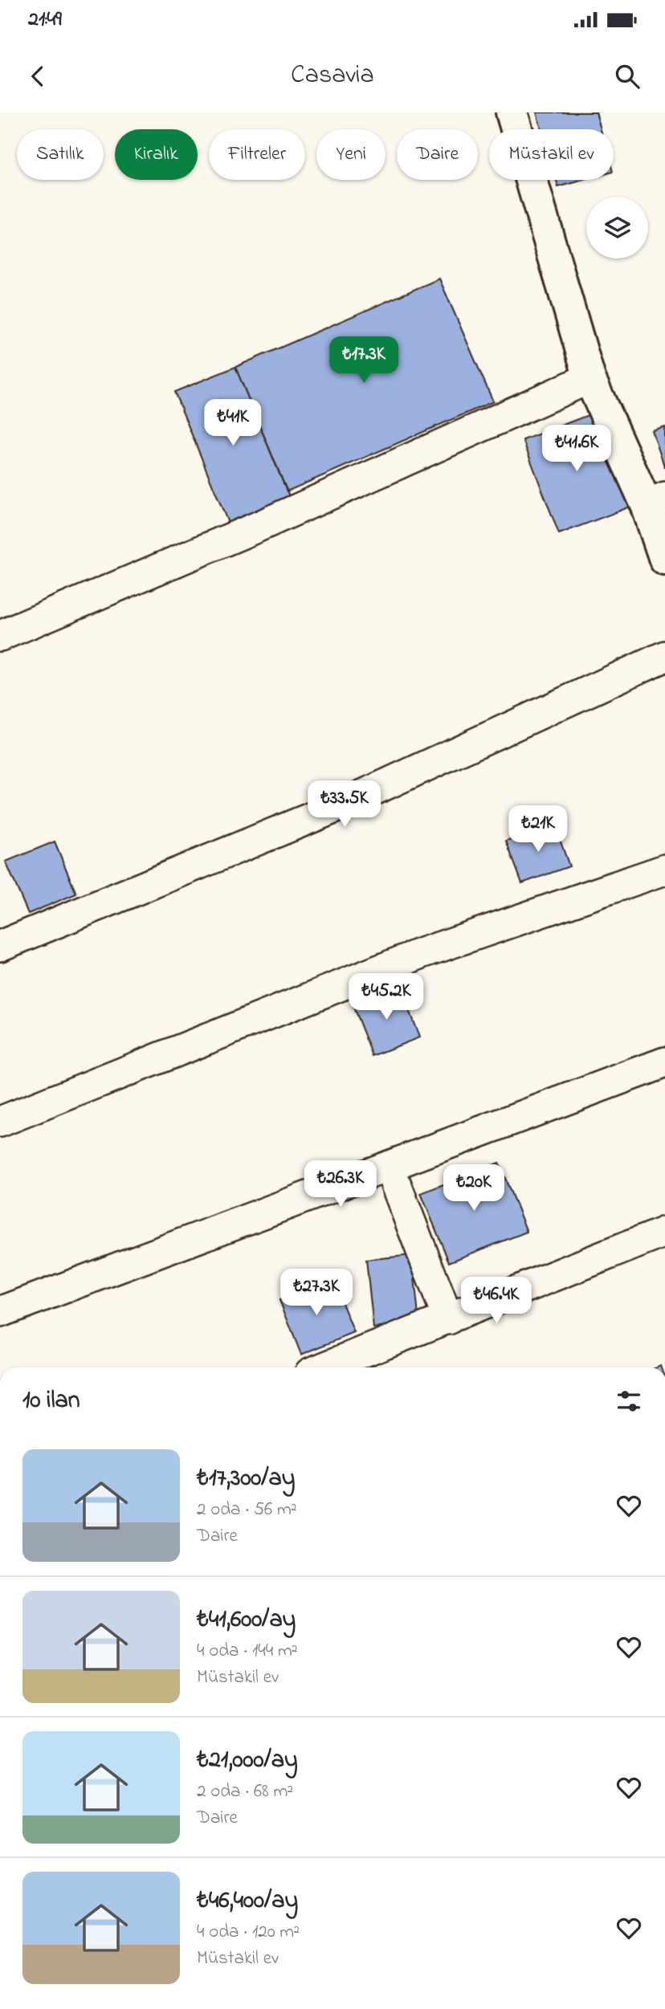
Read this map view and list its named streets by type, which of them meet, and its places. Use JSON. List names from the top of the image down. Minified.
{"page":{"status":"21:49","header":"Casavia","chip":["Satılık","Kiralık","Filtreler","Yeni","Daire","Müstakil ev"],"price":["₺17.3K","₺41K","₺41.6K","₺33.5K","₺21K","₺45.2K","₺26.3K","₺20K","₺27.3K","₺46.4K"],"heading":"10 ilan","list":[{"name":"₺17,300/ay","note":"2 oda · 56 m² · Daire"},{"name":"₺41,600/ay","note":"4 oda · 144 m² · Müstakil ev"},{"name":"₺21,000/ay","note":"2 oda · 68 m² · Daire"},{"name":"₺46,400/ay","note":"4 oda · 120 m² · Müstakil ev"}]}}
